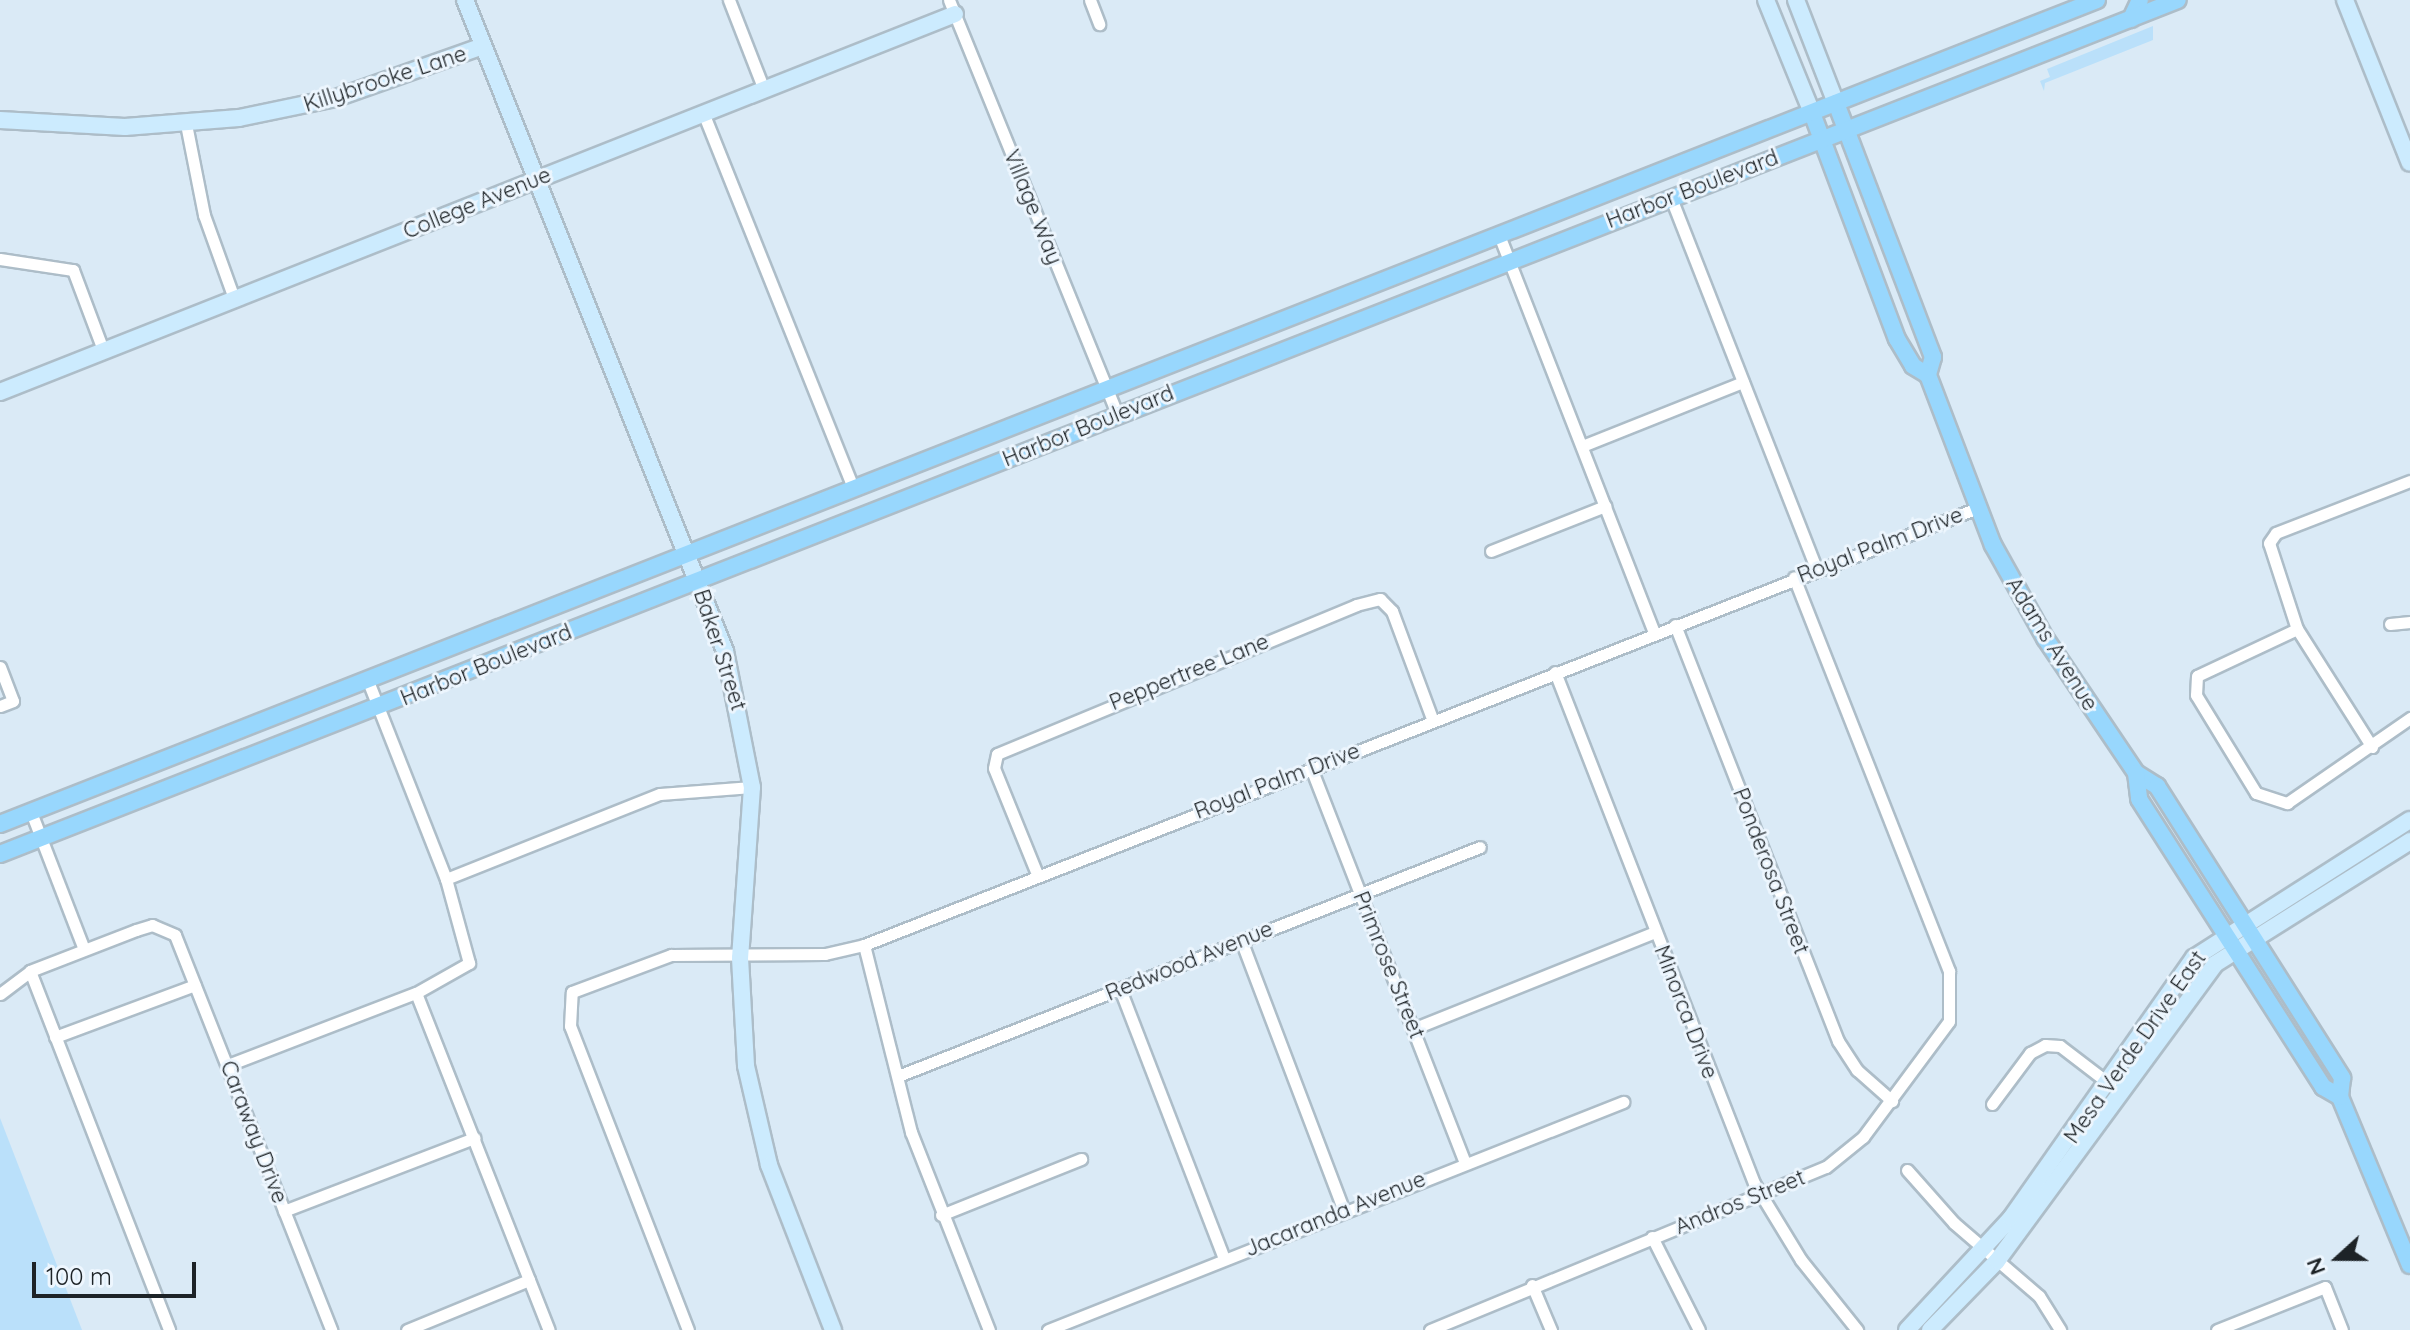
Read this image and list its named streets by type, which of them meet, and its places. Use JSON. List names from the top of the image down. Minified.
{"streets":{"main road":["Harbor Boulevard","Adams Avenue"],"street":["Killybrooke Lane","College Avenue","Village Way","Royal Palm Drive","Baker Street","Peppertree Lane","Ponderosa Street","Redwood Avenue","Primrose Street","Minorca Drive","Mesa Verde Drive East","Caraway Drive","Andros Street","Jacaranda Avenue"]},"crossings":[["Killybrooke Lane","Baker Street"],["Harbor Boulevard","Village Way"],["Harbor Boulevard","Adams Avenue"],["Harbor Boulevard","Baker Street"],["College Avenue","Village Way"],["College Avenue","Baker Street"],["Royal Palm Drive","Adams Avenue"],["Royal Palm Drive","Baker Street"],["Royal Palm Drive","Peppertree Lane"],["Royal Palm Drive","Ponderosa Street"],["Royal Palm Drive","Primrose Street"],["Royal Palm Drive","Minorca Drive"],["Royal Palm Drive","Andros Street"],["Adams Avenue","Mesa Verde Drive East"],["Ponderosa Street","Andros Street"],["Redwood Avenue","Primrose Street"],["Primrose Street","Jacaranda Avenue"],["Minorca Drive","Andros Street"]],"scale_bar":"100 m","north":"left"}
